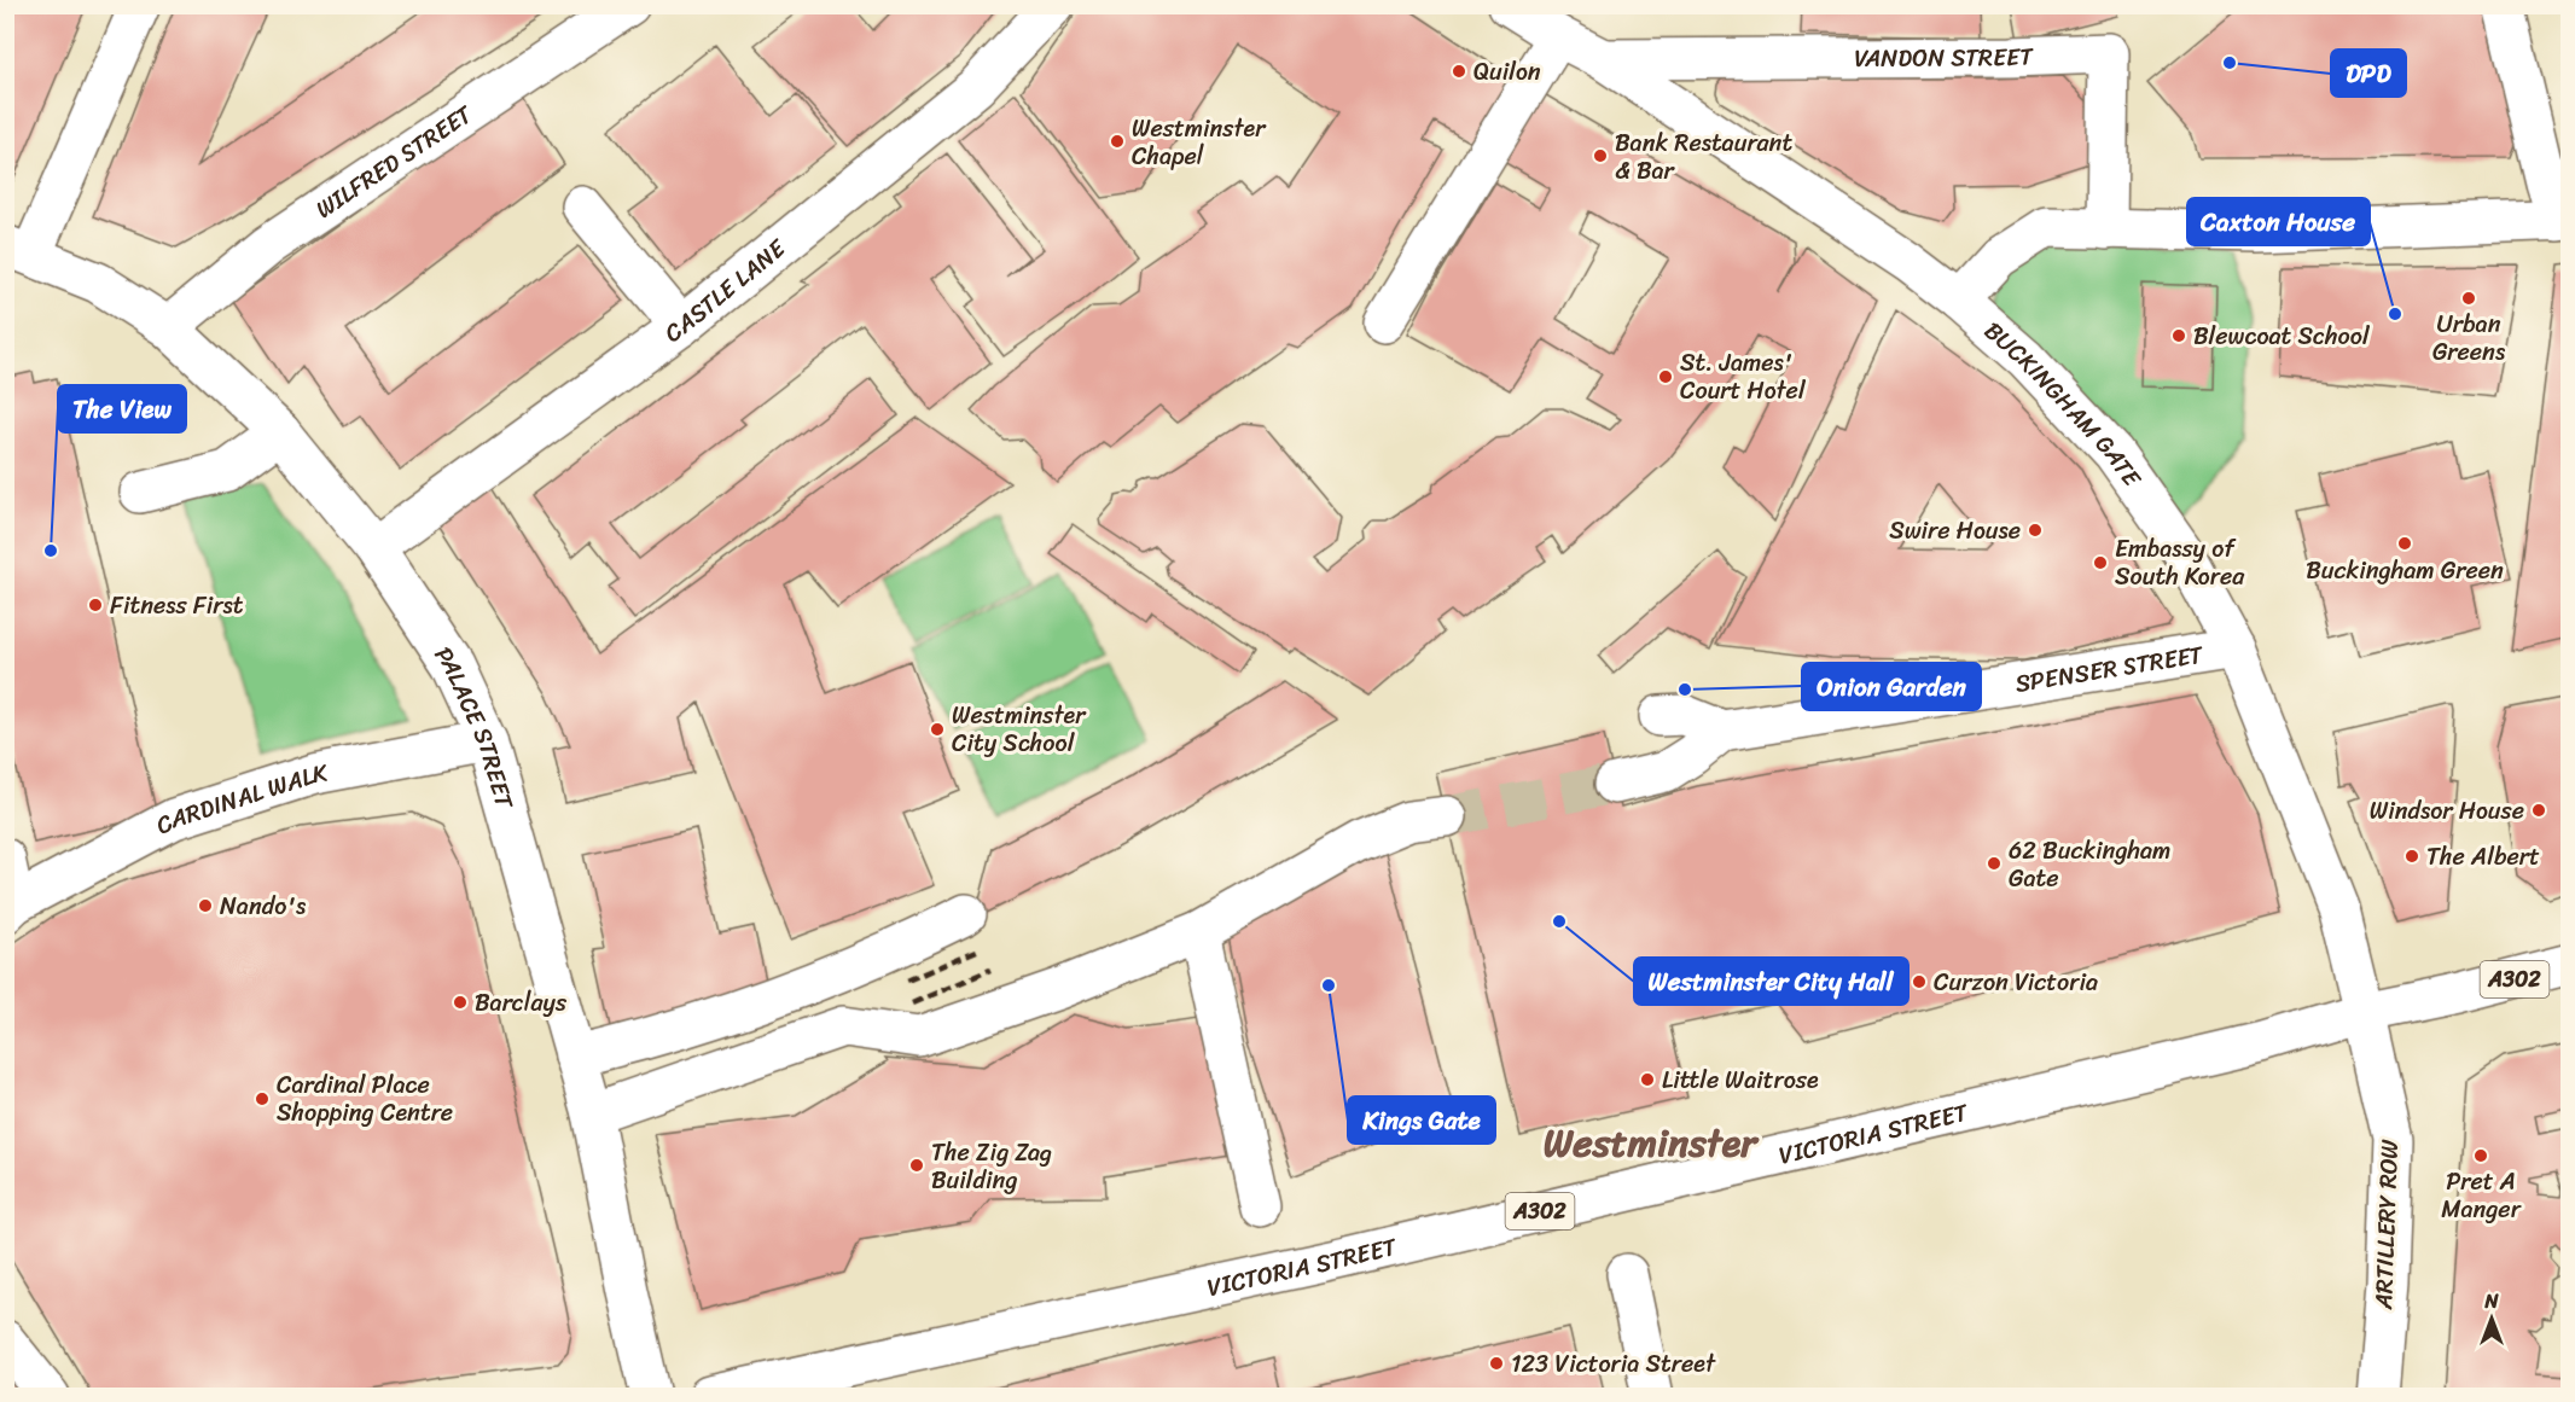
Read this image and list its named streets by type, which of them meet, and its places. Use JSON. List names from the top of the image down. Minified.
{"streets":{"street":["VANDON STREET","WILFRED STREET","CASTLE LANE","BUCKINGHAM GATE","SPENSER STREET","PALACE STREET","CARDINAL WALK","A302","VICTORIA STREET","ARTILLERY ROW"]},"crossings":[["VANDON STREET","BUCKINGHAM GATE"],["WILFRED STREET","PALACE STREET"],["CASTLE LANE","PALACE STREET"],["BUCKINGHAM GATE","SPENSER STREET"],["BUCKINGHAM GATE","VICTORIA STREET"],["BUCKINGHAM GATE","ARTILLERY ROW"],["PALACE STREET","CARDINAL WALK"],["VICTORIA STREET","ARTILLERY ROW"]],"districts":["Westminster"],"places":["DPD","Quilon","Westminster Chapel","Bank Restaurant & Bar","Urban Greens","Caxton House","Blewcoat School","St. James' Court Hotel","Swire House","Buckingham Green","The View","Embassy of South Korea","Fitness First","Onion Garden","Westminster City School","Windsor House","The Albert","62 Buckingham Gate","Nando's","Westminster City Hall","Curzon Victoria","Kings Gate","Barclays","Little Waitrose","Cardinal Place Shopping Centre","Pret A Manger","The Zig Zag Building","123 Victoria Street"],"north":"top"}
